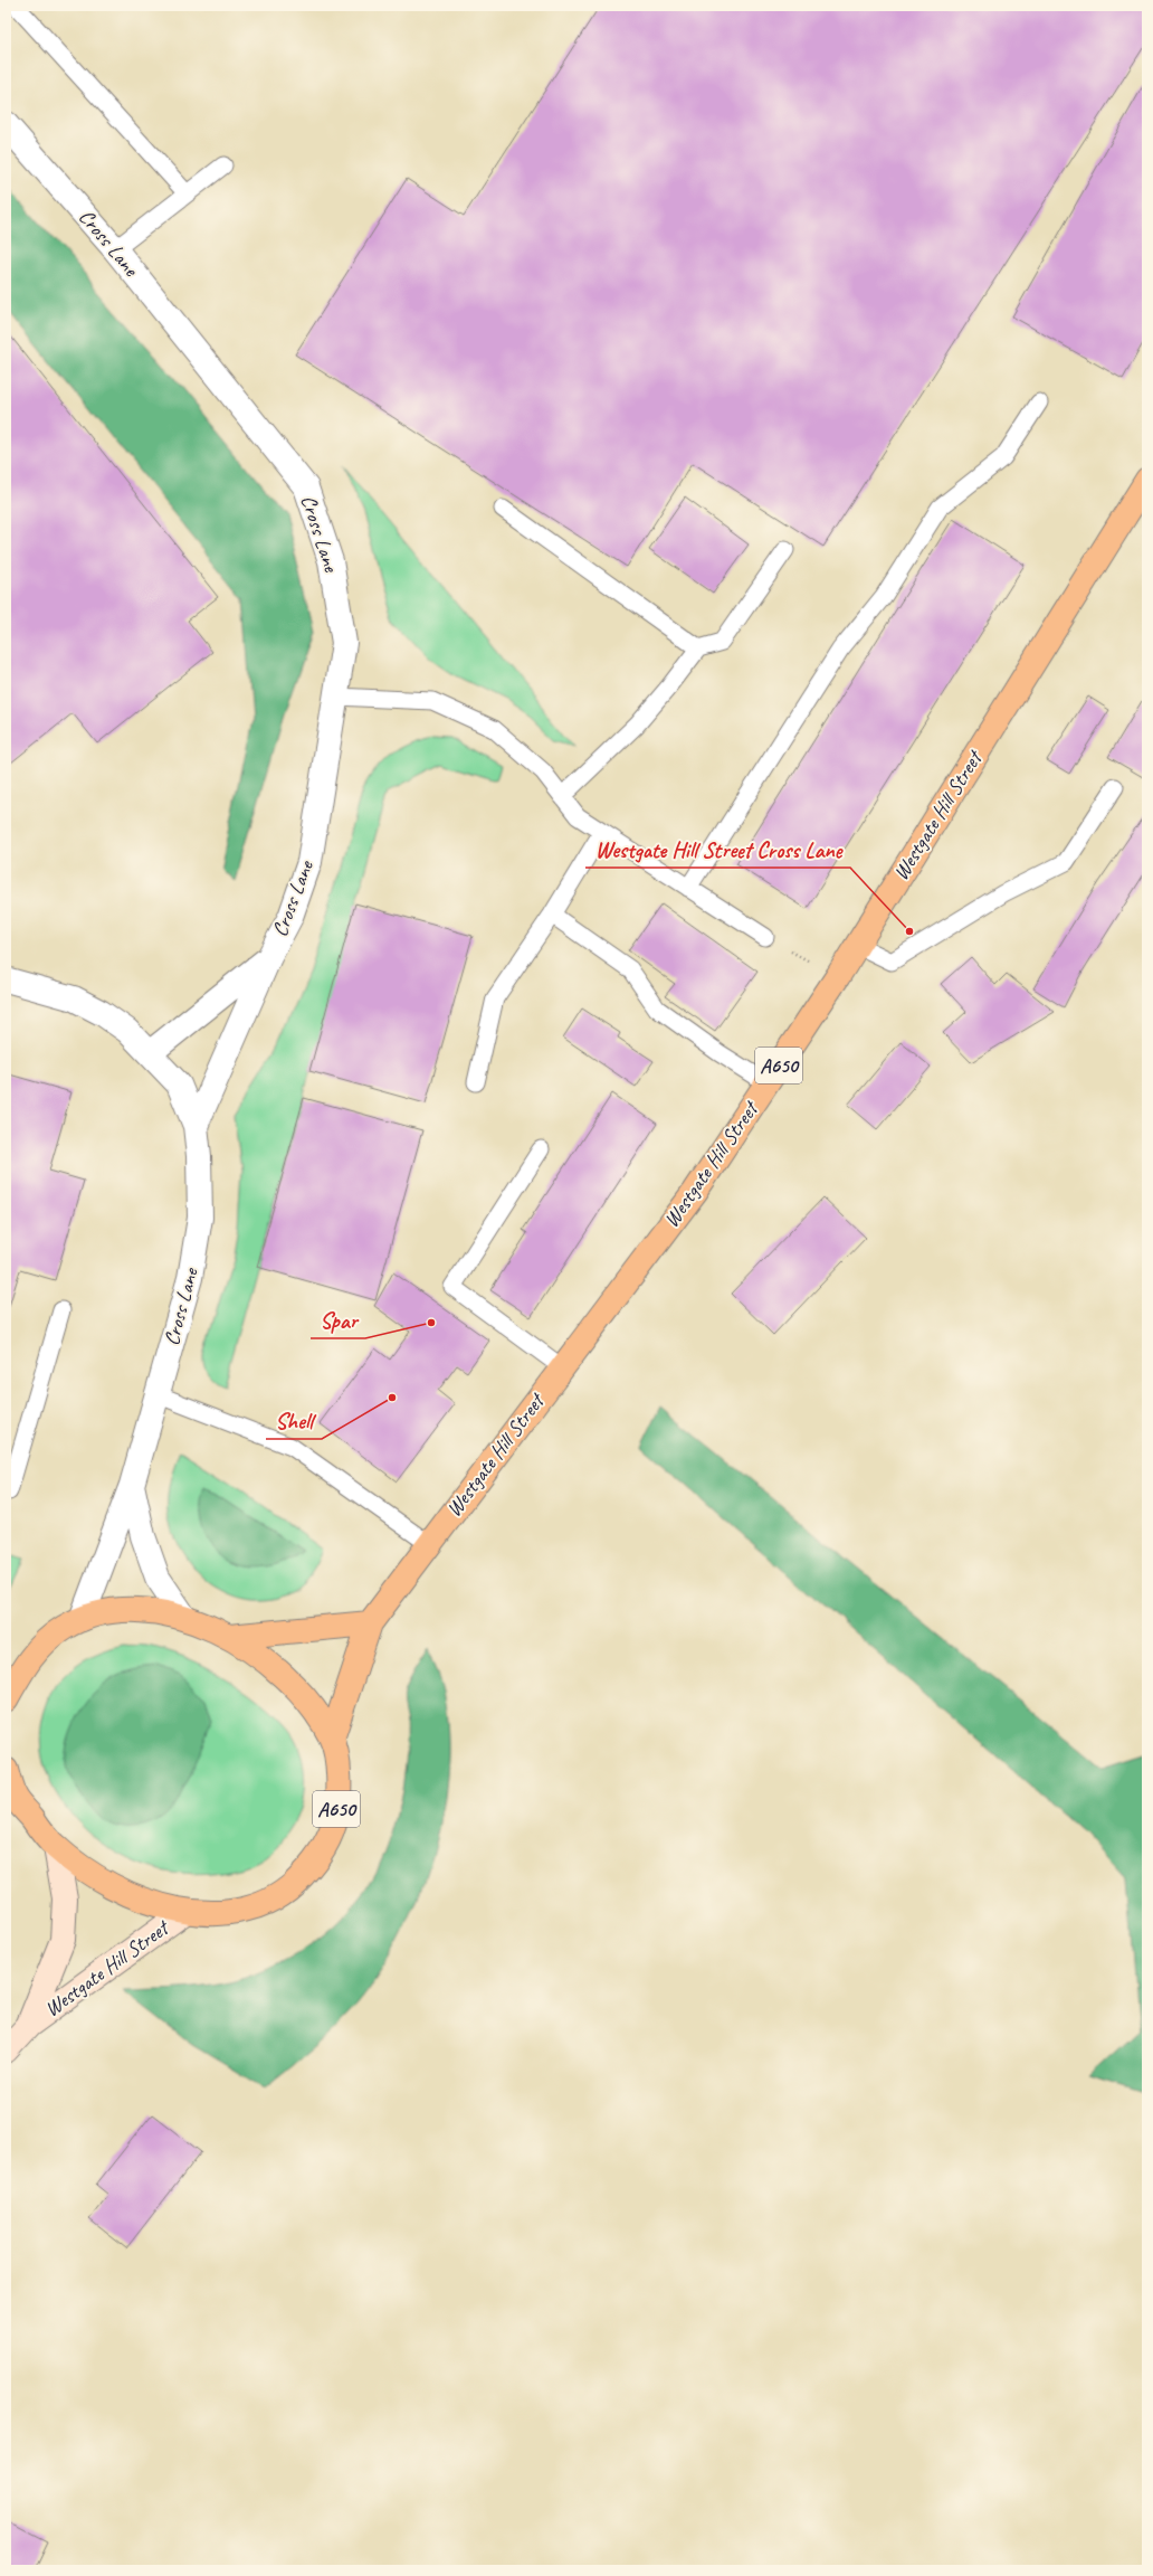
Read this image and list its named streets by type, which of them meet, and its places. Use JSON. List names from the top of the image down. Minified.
{"streets":{"highway":["Westgate Hill Street","A650"],"street":["Cross Lane"]},"crossings":[["Cross Lane","A650"],["Westgate Hill Street","A650"]],"places":["Westgate Hill Street Cross Lane","Spar","Shell"]}
